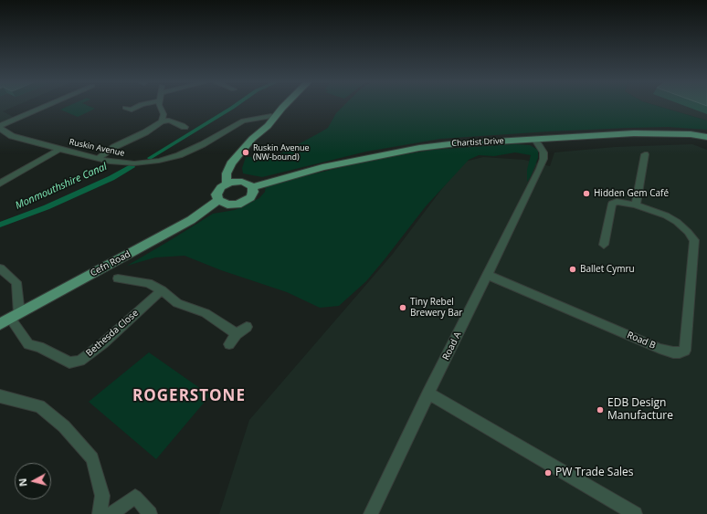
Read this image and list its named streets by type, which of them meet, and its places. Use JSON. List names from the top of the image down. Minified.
{"streets":{"main road":["Chartist Drive","Cefn Road"],"street":["Ruskin Avenue","Bethesda Close","Road B","Road A"]},"crossings":[["Chartist Drive","Cefn Road"],["Chartist Drive","Road A"],["Cefn Road","Bethesda Close"],["Road B","Road A"]],"districts":["ROGERSTONE"],"water":["Monmouthshire Canal"],"places":["Ruskin Avenue (NW-bound)","Hidden Gem Café","Ballet Cymru","Tiny Rebel Brewery Bar","EDB Design Manufacture","PW Trade Sales"],"north":"left"}
